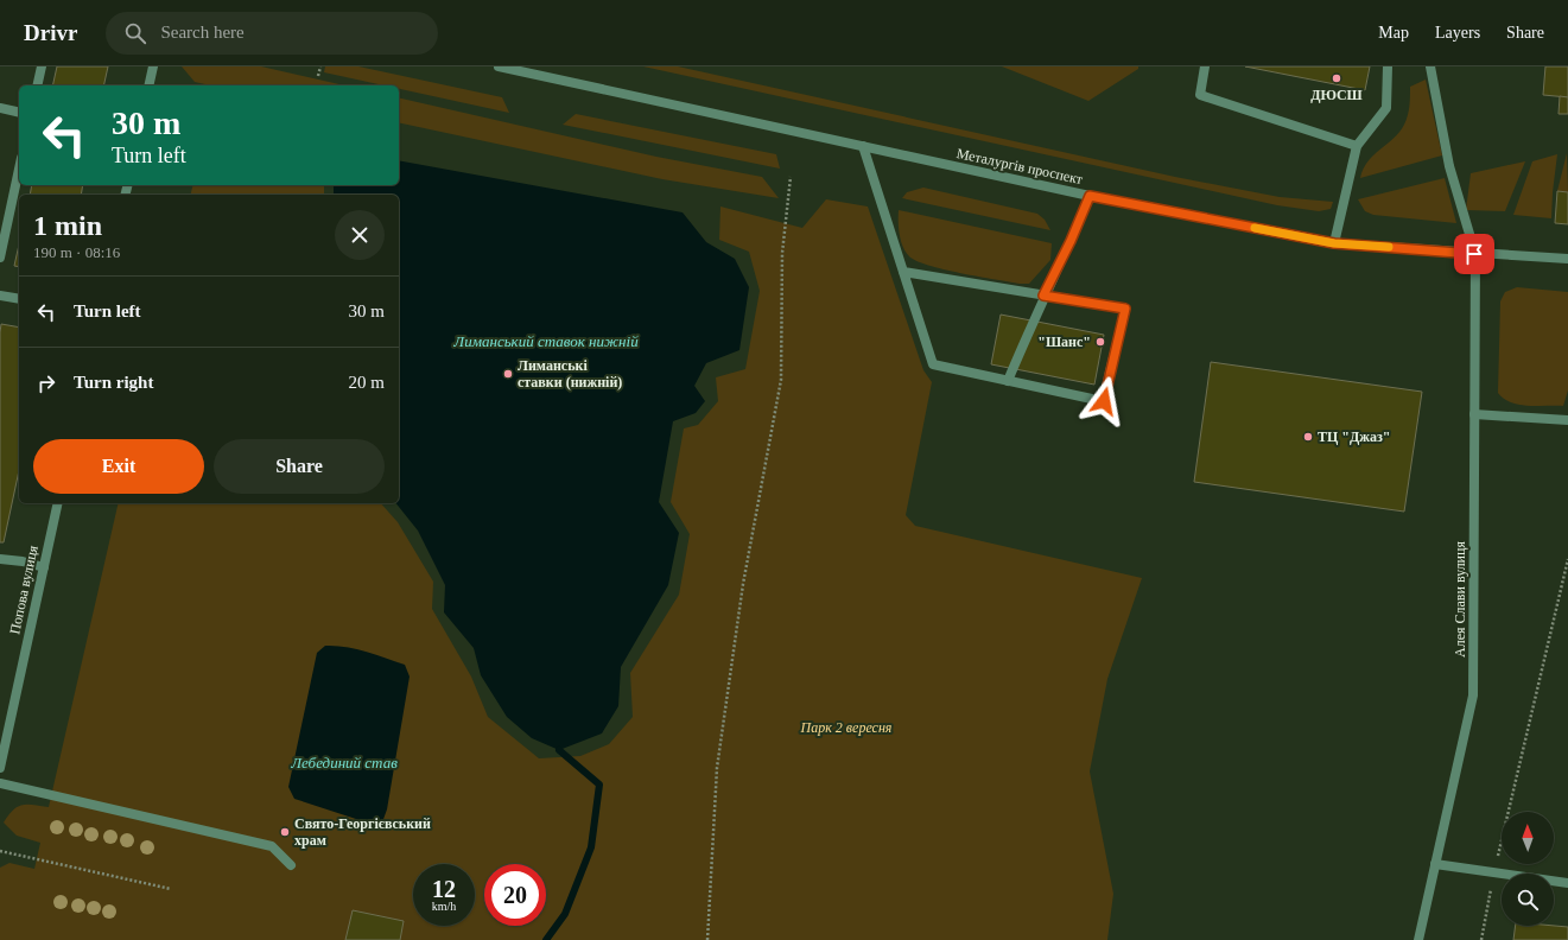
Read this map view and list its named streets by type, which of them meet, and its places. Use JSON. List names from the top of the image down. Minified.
{"streets":{"street":["Металургів проспект","Попова вулиця","Алея Слави вулиця"]},"crossings":[["Металургів проспект","Алея Слави вулиця"]],"water":["Лиманський ставок нижній","Лебединий став"],"parks":["Парк 2 вересня"],"places":["ДЮСШ","\"Шанс\"","Лиманські ставки (нижній)","ТЦ \"Джаз\"","Свято-Георгієвський храм"],"north":"top","page":{"header":"Drivr","search":"Search here","nav":["Map","Layers","Share"],"turn":["30 m","Turn left"],"heading":["1 min","190 m · 08:16"],"list":[{"name":"Turn left","value":"30 m"},{"name":"Turn right","value":"20 m"}],"buttons":["Exit","Share"],"speed":"12 km/h","limit":"20"}}
